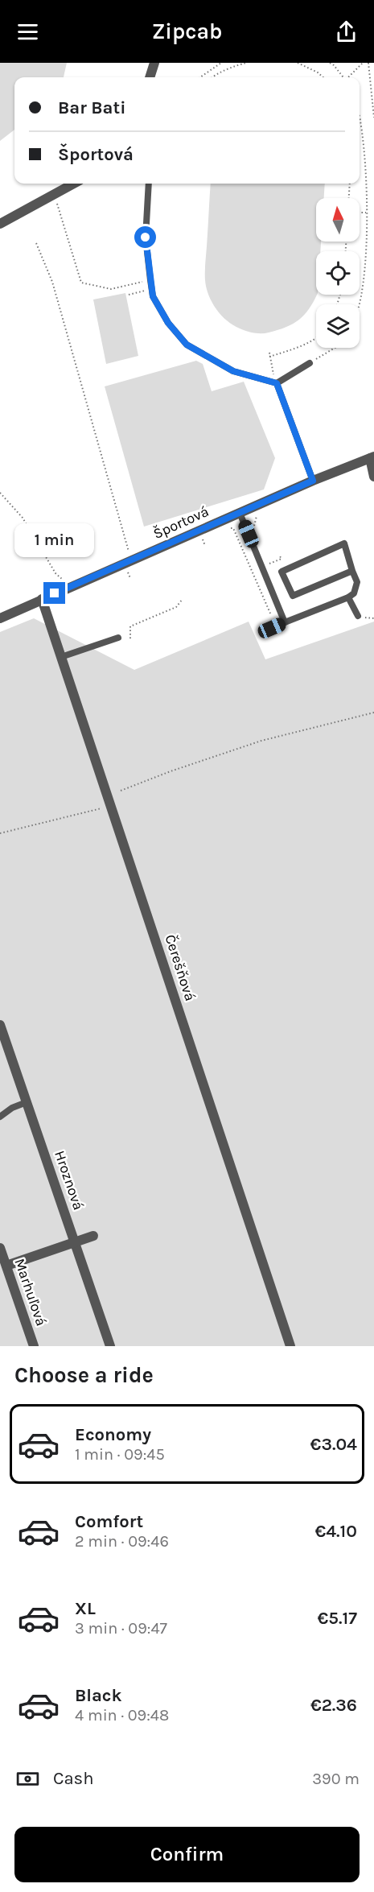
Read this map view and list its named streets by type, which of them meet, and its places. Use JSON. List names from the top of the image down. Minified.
{"streets":{"street":["Športová","Čerešňová","Hroznová","Marhuľová"]},"crossings":[["Športová","Čerešňová"]],"north":"top","page":{"header":"Zipcab","banner":["Bar Bati","Športová"],"bubble":"1 min","heading":"Choose a ride","list":[{"name":"Economy","note":"1 min · 09:45","value":"€3.04"},{"name":"Comfort","note":"2 min · 09:46","value":"€4.10"},{"name":"XL","note":"3 min · 09:47","value":"€5.17"},{"name":"Black","note":"4 min · 09:48","value":"€2.36"}],"pay":["Cash","390 m"],"buttons":"Confirm"}}
